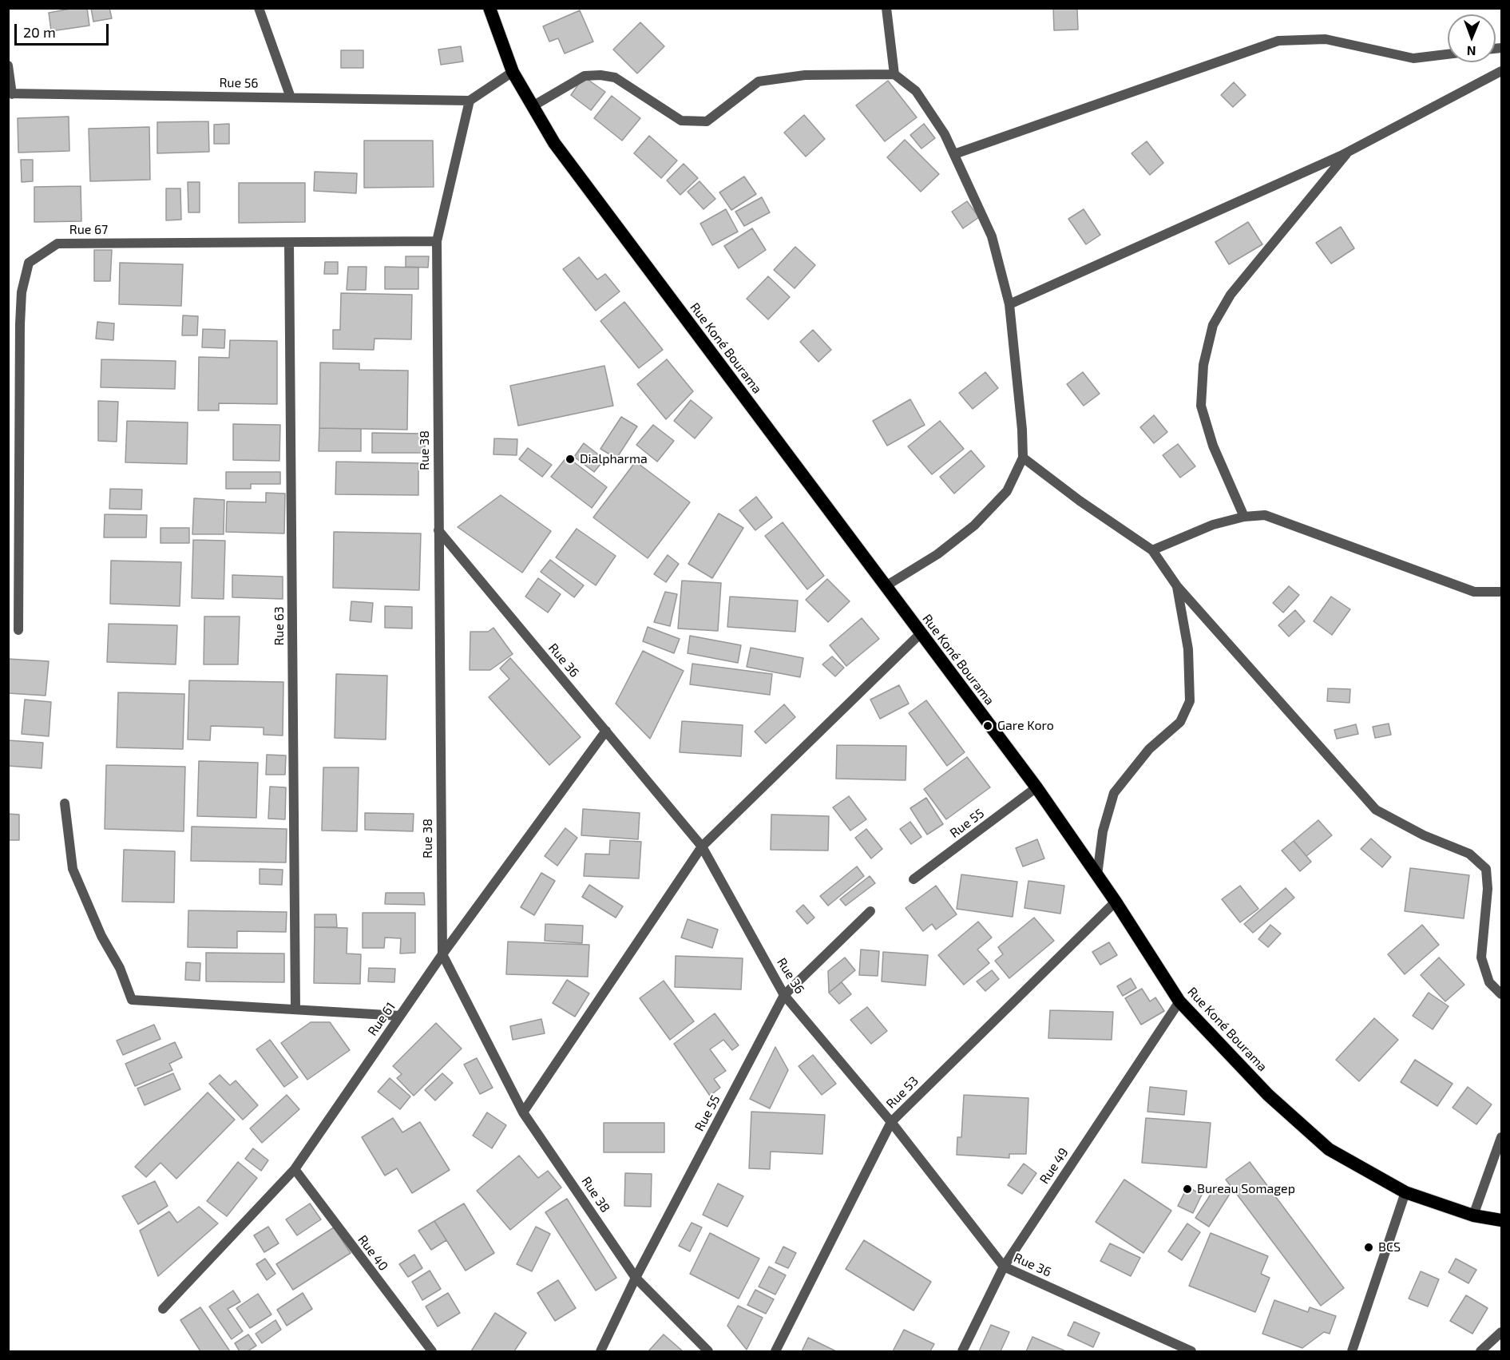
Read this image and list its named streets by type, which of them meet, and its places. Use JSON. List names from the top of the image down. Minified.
{"streets":{"highway":["Rue Koné Bourama"],"street":["Rue 56","Rue 67","Rue 38","Rue 63","Rue 36","Rue 55","Rue 61","Rue 53","Rue 49","Rue 40"]},"crossings":[["Rue 56","Rue 38"],["Rue 67","Rue 38"],["Rue 67","Rue 63"],["Rue Koné Bourama","Rue 55"],["Rue Koné Bourama","Rue 53"],["Rue Koné Bourama","Rue 49"],["Rue 38","Rue 36"],["Rue 38","Rue 55"],["Rue 38","Rue 61"],["Rue 36","Rue 55"],["Rue 36","Rue 61"],["Rue 36","Rue 53"],["Rue 36","Rue 49"],["Rue 61","Rue 40"]],"places":["Dialpharma","Gare Koro","Bureau Somagep","BCS"],"scale_bar":"20 m","north":"bottom"}
